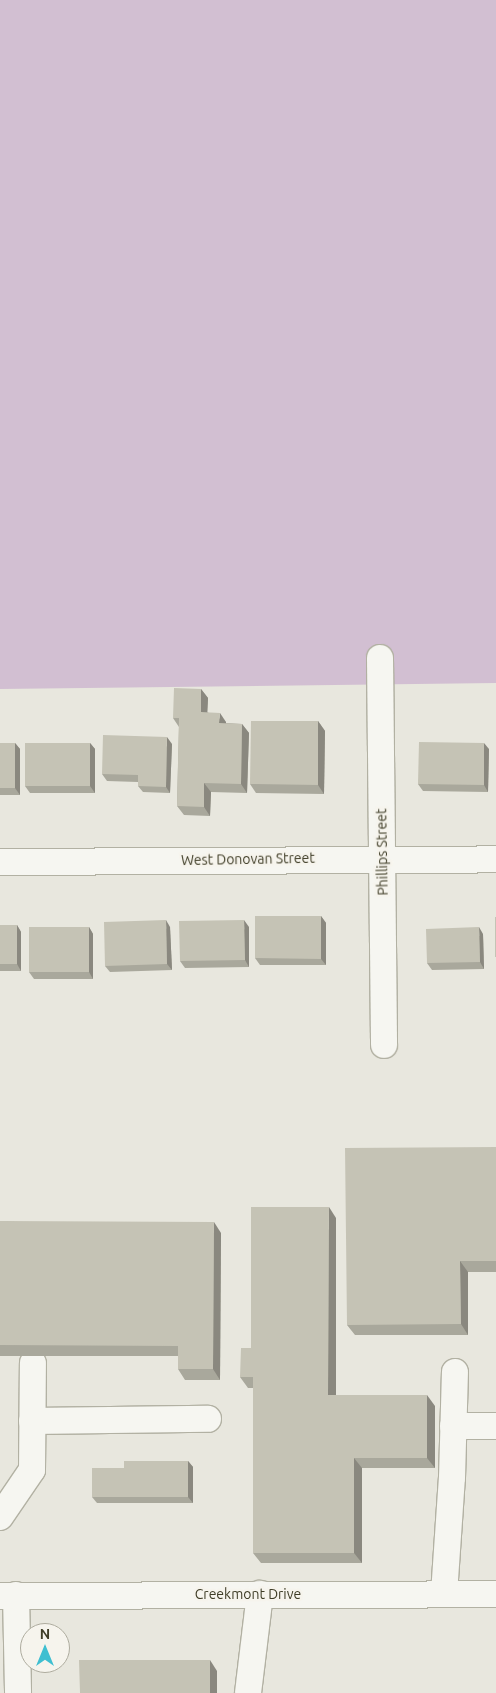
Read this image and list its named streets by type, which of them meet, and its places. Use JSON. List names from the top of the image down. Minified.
{"streets":{"street":["Phillips Street","West Donovan Street","Creekmont Drive"]},"crossings":[["Phillips Street","West Donovan Street"]],"north":"top"}
